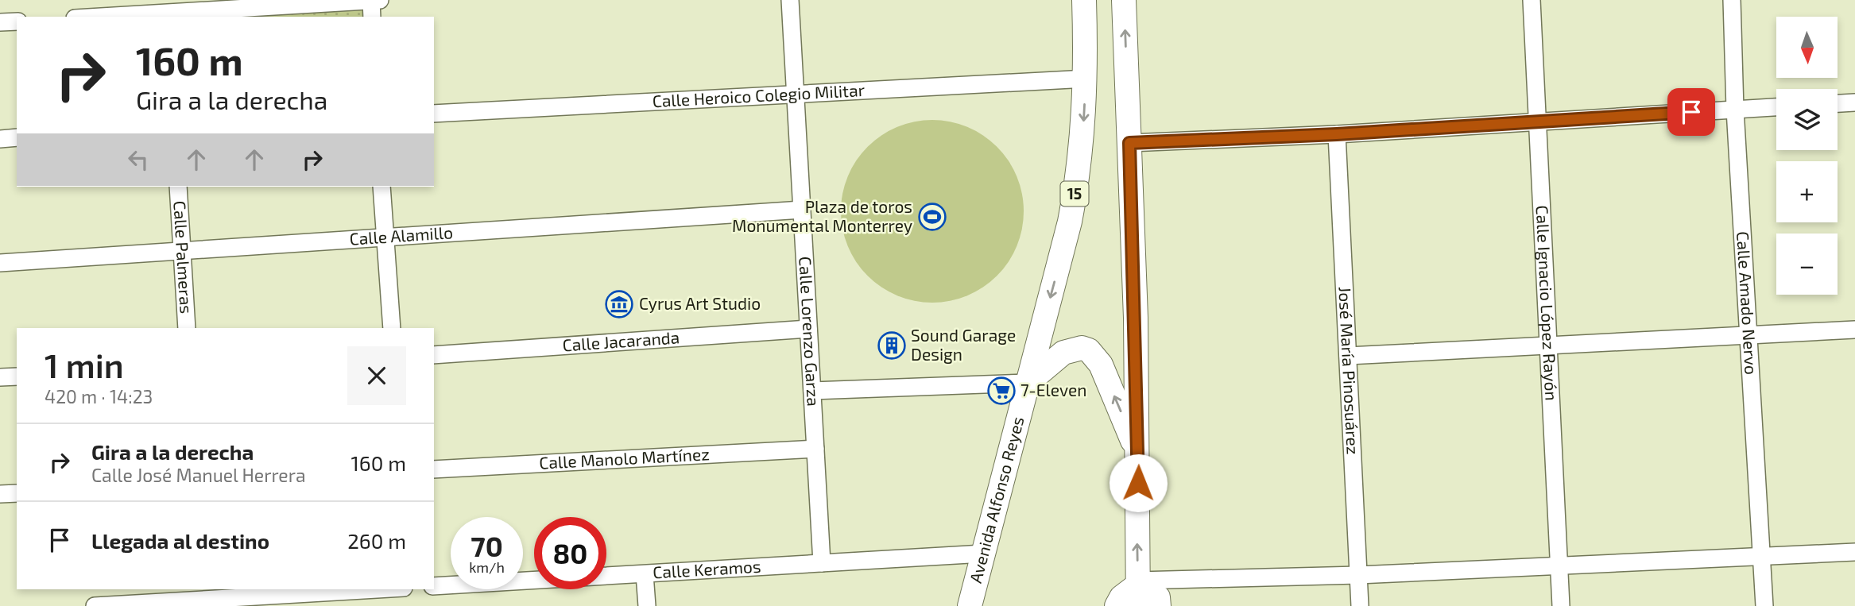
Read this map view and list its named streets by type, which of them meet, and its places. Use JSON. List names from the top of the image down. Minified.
{"streets":{"highway":["15","Avenida Alfonso Reyes"],"street":["Calle Heroico Colegio Militar","Calle Alamillo","Calle Palmeras","Calle Ignacio López Rayón","Calle Amado Nervo","Calle Lorenzo Garza","Calle Jacaranda","José María Pinosuárez","Calle Manolo Martínez","Calle Keramos"]},"crossings":[["Calle Heroico Colegio Militar","Calle Lorenzo Garza"],["Calle Heroico Colegio Militar","Avenida Alfonso Reyes"],["Calle Alamillo","Calle Palmeras"],["Calle Alamillo","Calle Lorenzo Garza"],["Calle Lorenzo Garza","Calle Jacaranda"],["Calle Lorenzo Garza","Calle Manolo Martínez"],["Calle Lorenzo Garza","Calle Keramos"],["Avenida Alfonso Reyes","Calle Keramos"]],"places":{"sports":["Plaza de toros Monumental Monterrey"],"museum":["Cyrus Art Studio"],"building":["Sound Garage Design"],"supermarket":["7-Eleven"]},"north":"bottom","page":{"map_buttons":["+","−"],"turn":["160 m","Gira a la derecha"],"heading":["1 min","420 m · 14:23"],"list":[{"name":"Gira a la derecha","note":"Calle José Manuel Herrera","value":"160 m"},{"name":"Llegada al destino","value":"260 m"}],"speed":"70 km/h","limit":"80"}}
